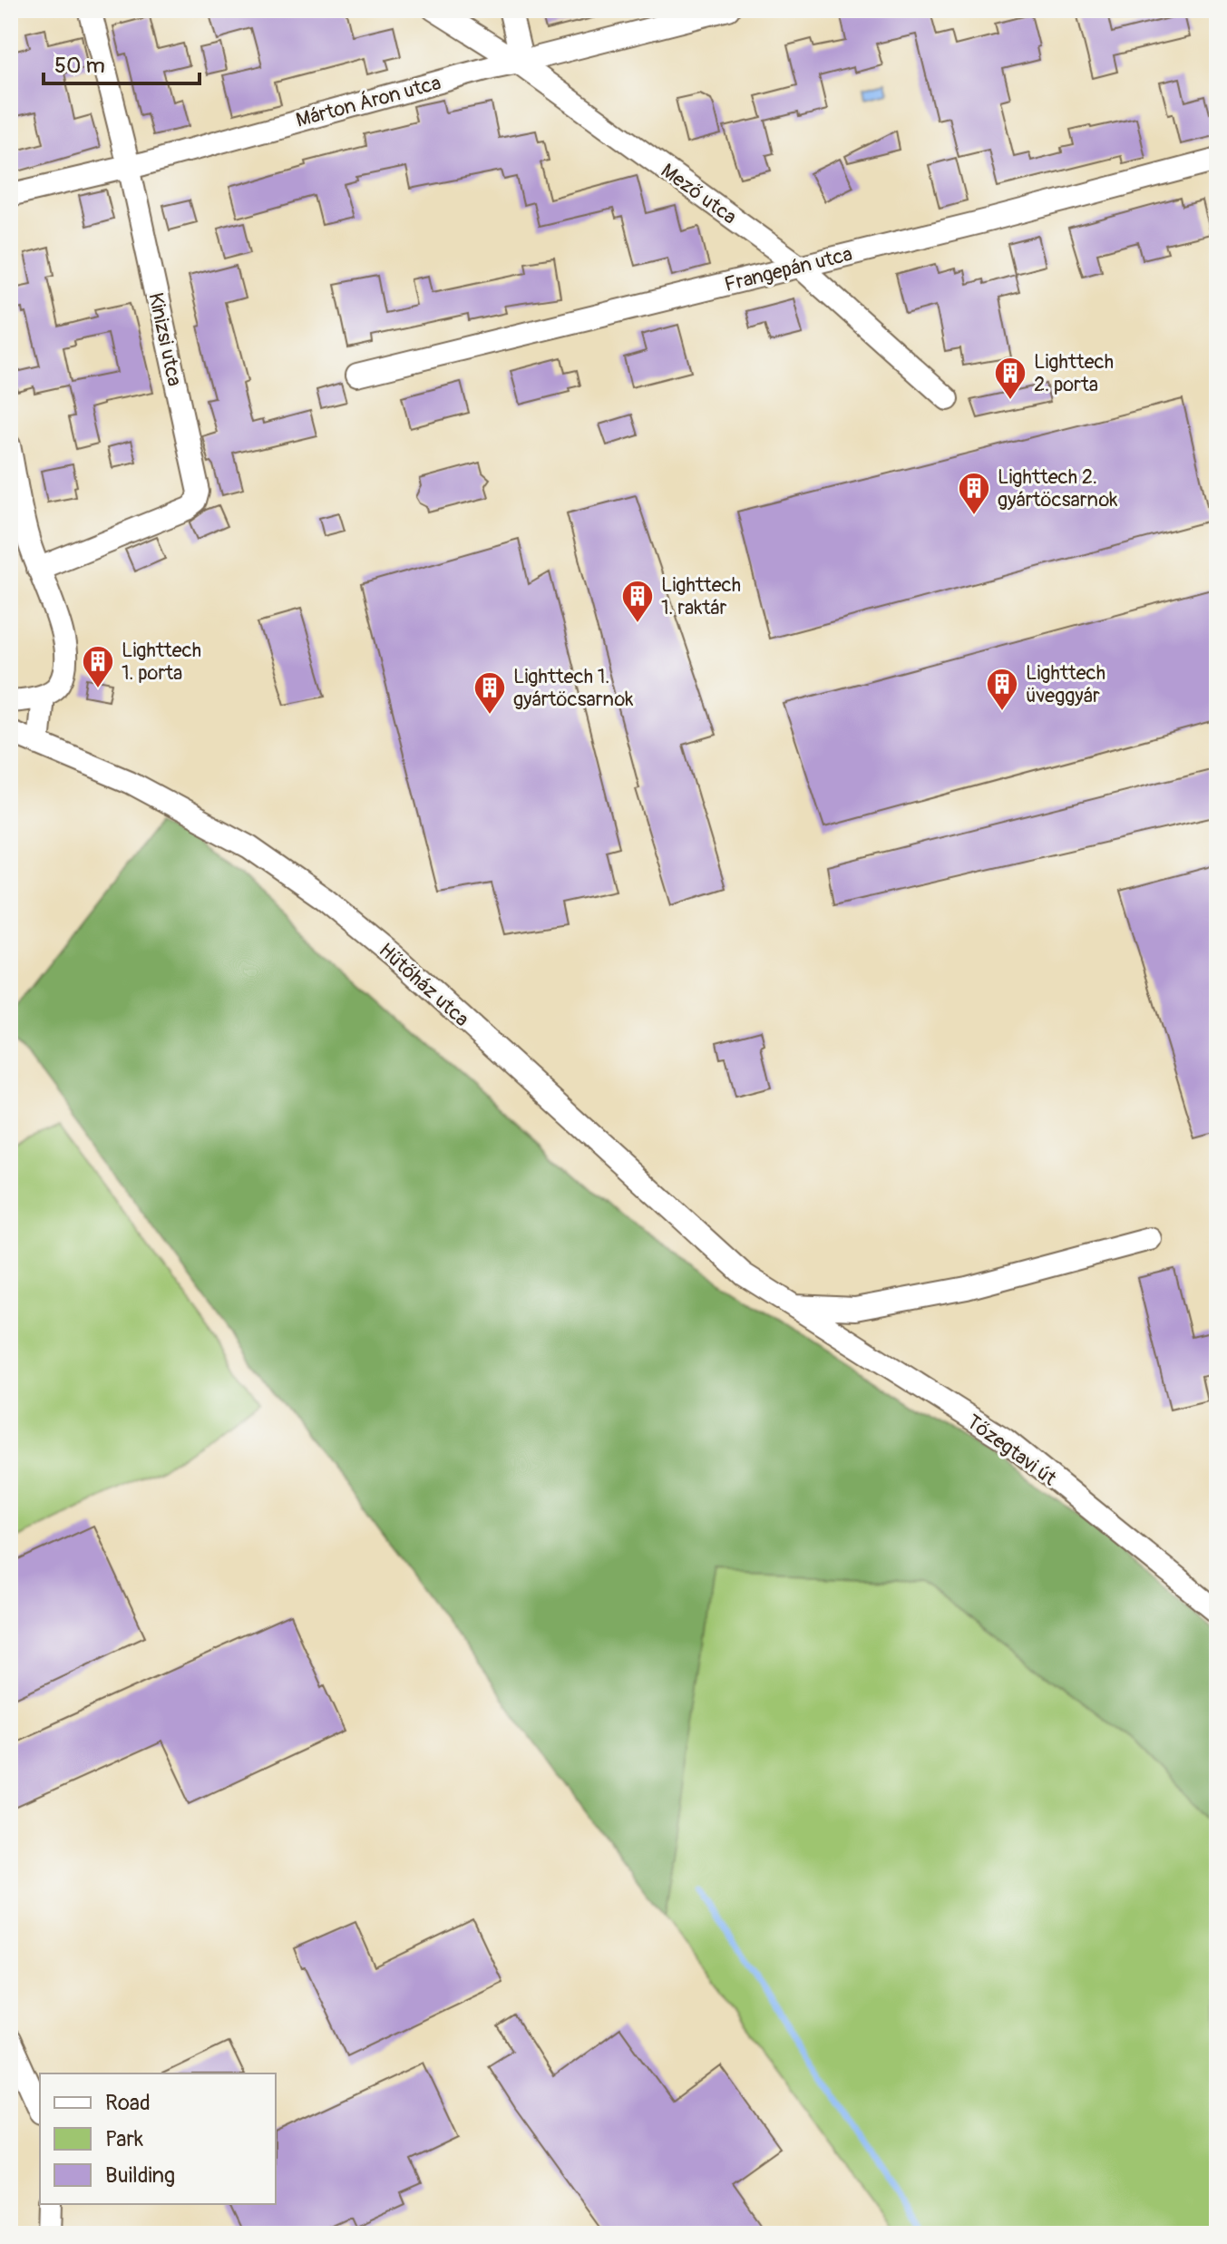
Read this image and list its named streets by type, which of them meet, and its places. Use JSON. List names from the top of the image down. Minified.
{"streets":{"street":["Márton Áron utca","Mező utca","Frangepán utca","Kinizsi utca","Hűtőház utca","Tőzegtavi út"]},"crossings":[["Márton Áron utca","Mező utca"],["Márton Áron utca","Kinizsi utca"],["Mező utca","Frangepán utca"],["Hűtőház utca","Tőzegtavi út"]],"places":{"building":["Lighttech 2. porta","Lighttech 2. gyártöcsarnok","Lighttech 1. raktár","Lighttech 1. porta","Lighttech üveggyár","Lighttech 1. gyártöcsarnok"]},"legend":["Road","Park","Building"],"scale_bar":"50 m"}
